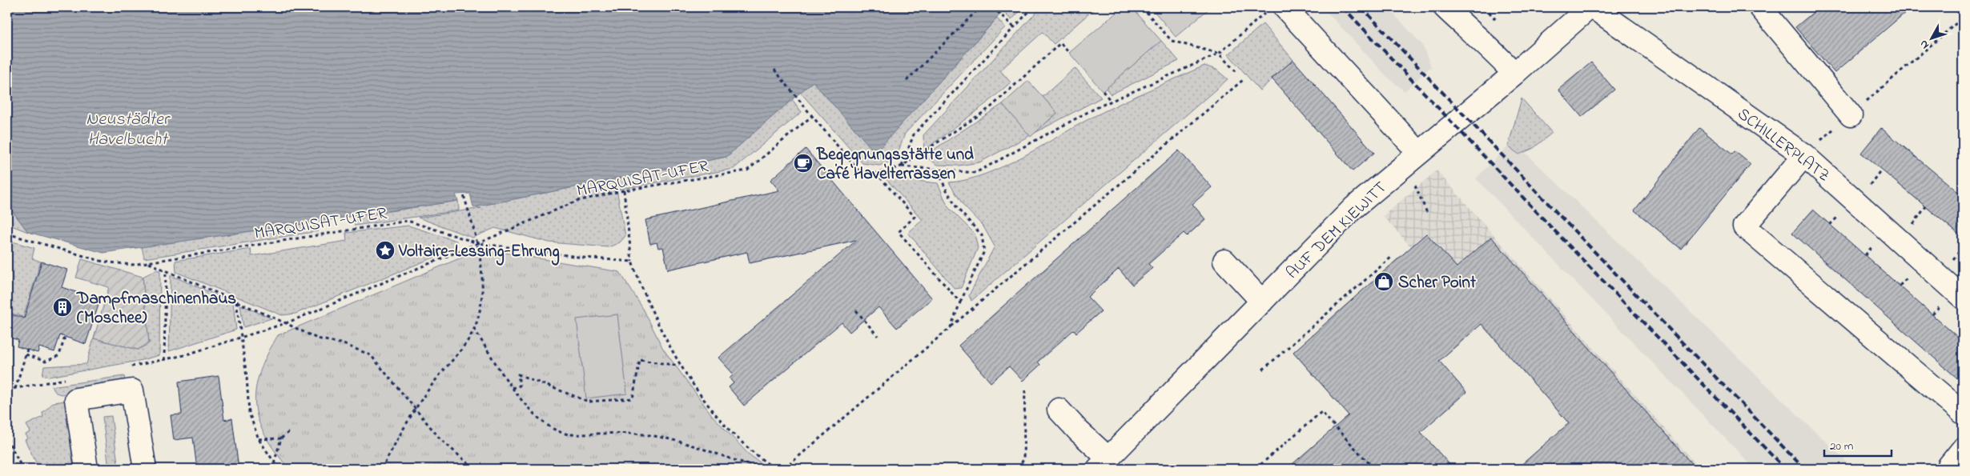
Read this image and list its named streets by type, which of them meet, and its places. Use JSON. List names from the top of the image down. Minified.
{"streets":{"street":["SCHILLERPLATZ","AUF DEM KIEWITT"],"path":["MARQUISAT-UFER"]},"crossings":[["SCHILLERPLATZ","AUF DEM KIEWITT"]],"water":["Neustädter Havelbucht"],"places":{"cafe":["Begegnungsstätte und Café Havelterrassen"],"place":["Voltaire-Lessing-Ehrung"],"shop":["Scher Point"],"building":["Dampfmaschinenhaus (Moschee)"]},"scale_bar":"20 m","north":"bottom left"}
